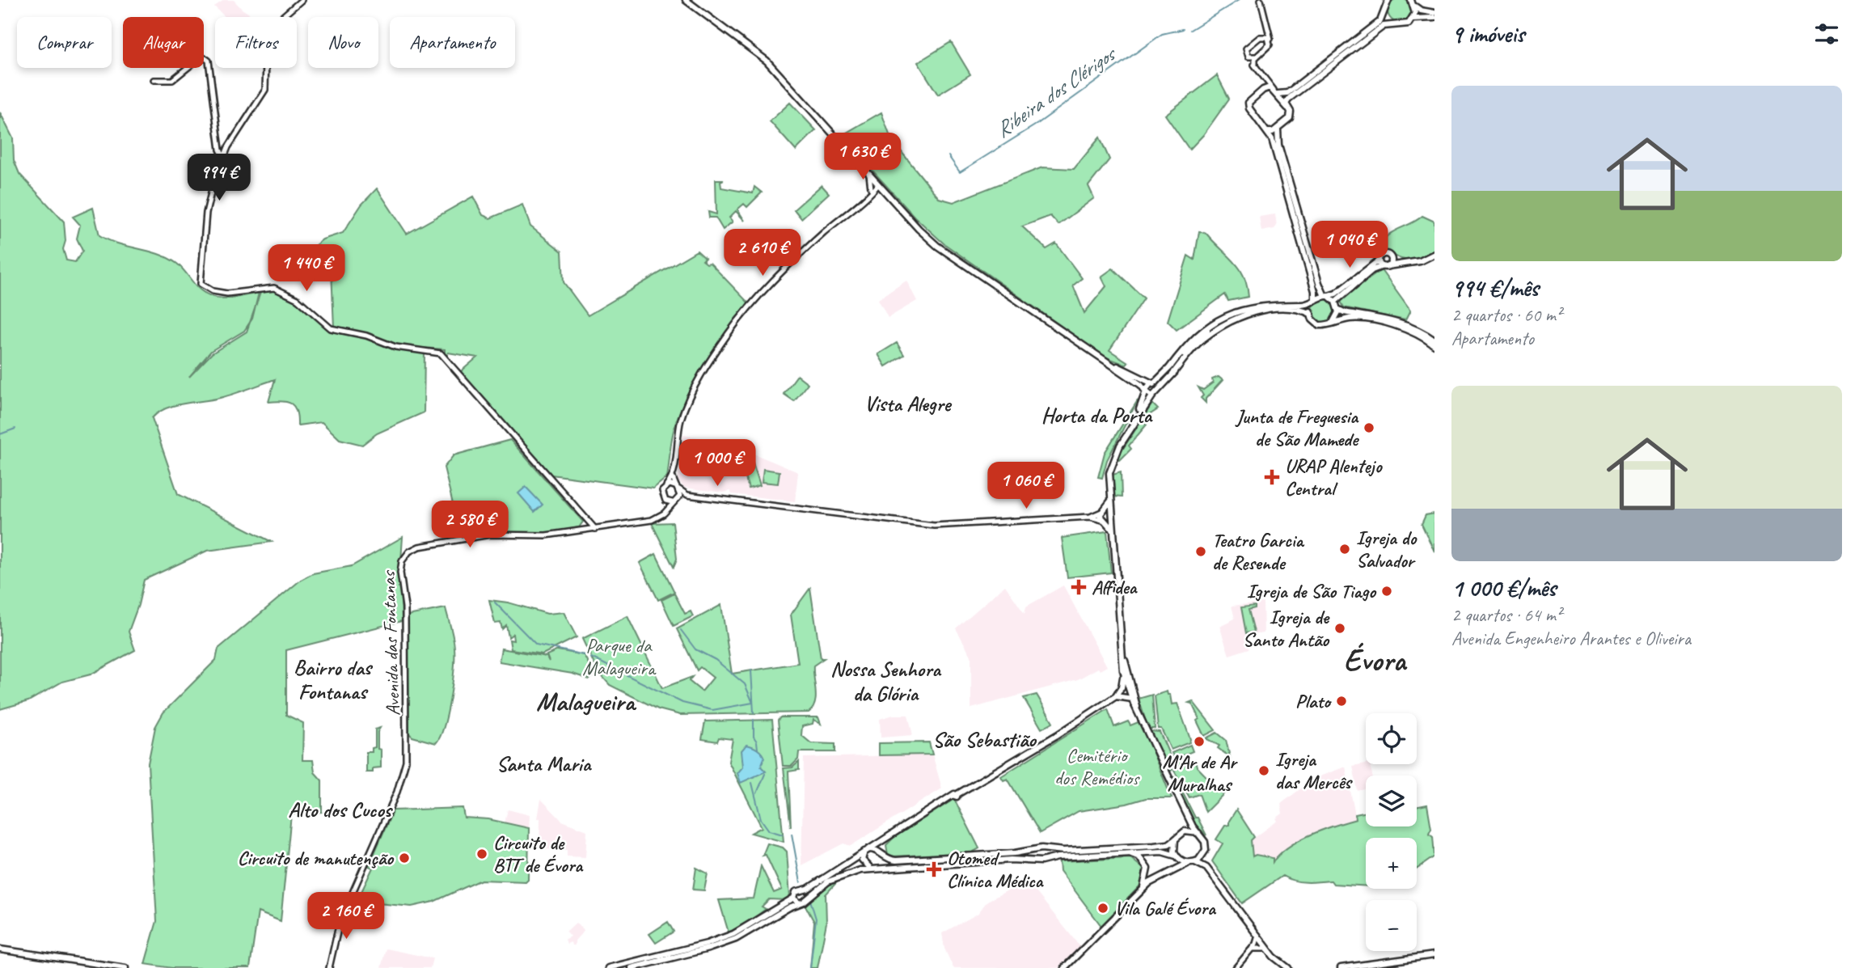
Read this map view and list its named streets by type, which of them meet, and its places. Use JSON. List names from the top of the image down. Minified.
{"streets":{"street":["Avenida das Fontanas"]},"districts":["Vista Alegre","Horta da Porta","Évora","Bairro das Fontanas","Nossa Senhora da Glória","Malagueira","São Sebastião","Santa Maria","Alto dos Cucos"],"water":["Ribeira dos Clérigos"],"parks":["Parque da Malagueira","Cemitério dos Remédios"],"places":{"other":["Junta de Freguesia de São Mamede","Igreja do Salvador","Teatro Garcia de Resende","Igreja de São Tiago","Igreja de Santo Antão","Plato","M'Ar de Ar Muralhas","Igreja das Mercês","Circuito de BTT de Évora","Circuito de manutenção","Vila Galé Évora"],"health":["URAP Alentejo Central","Affidea","Otomed Clínica Médica"]},"page":{"heading":"9 imóveis","chip":["Comprar","Alugar","Filtros","Novo","Apartamento"],"list":[{"name":"994 €/mês","note":"2 quartos · 60 m² · Apartamento"},{"name":"1 000 €/mês","note":"2 quartos · 64 m² · Avenida Engenheiro Arantes e Oliveira"}],"price":["1 630 €","994 €","1 040 €","2 610 €","1 440 €","1 000 €","1 060 €","2 580 €","2 160 €"],"map_buttons":["+","−"]}}
